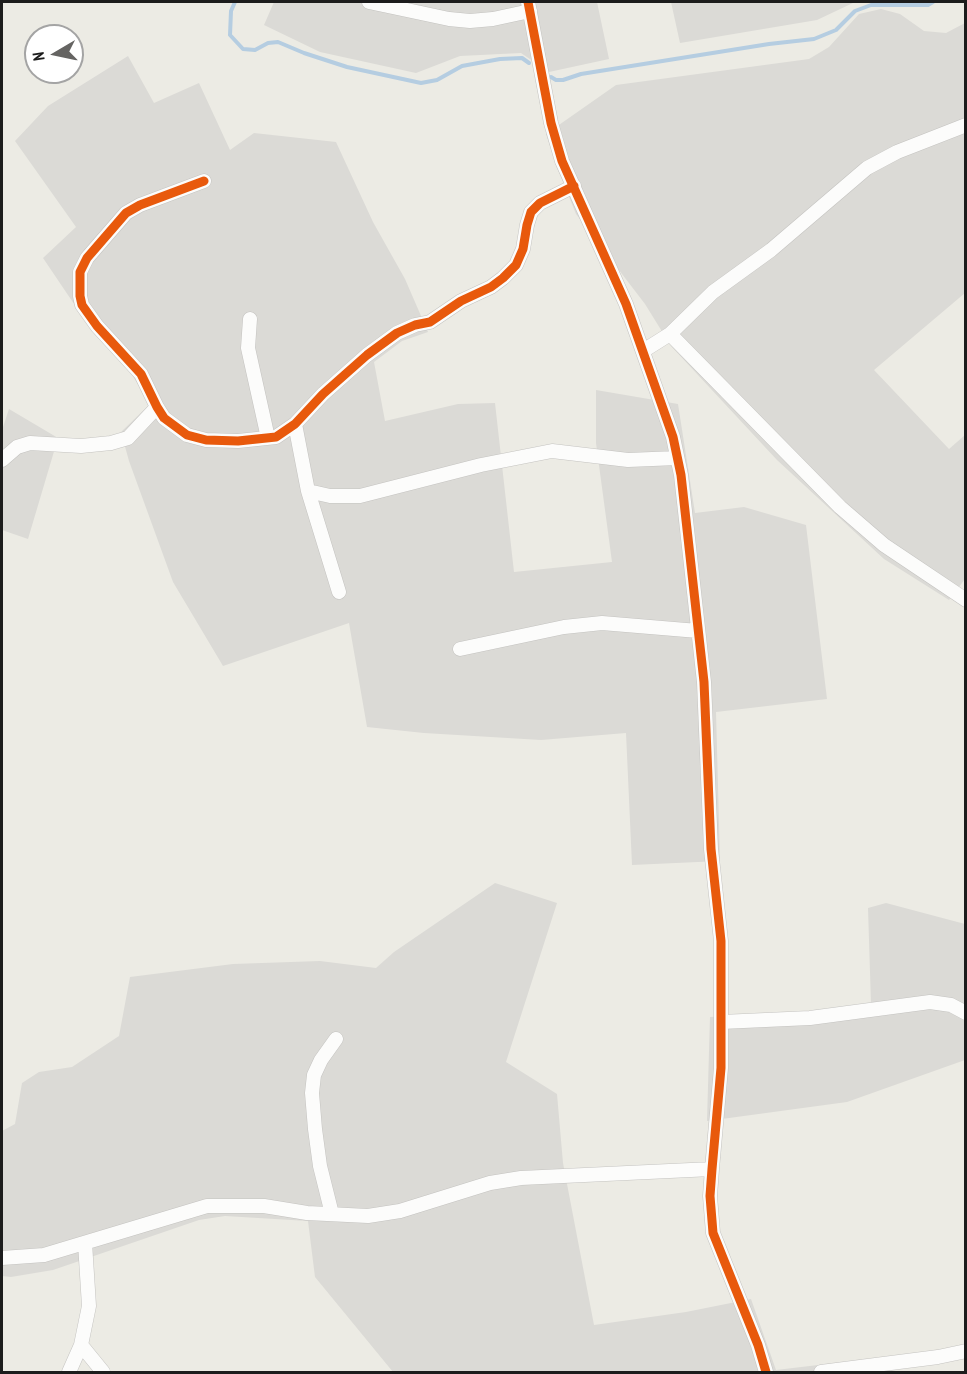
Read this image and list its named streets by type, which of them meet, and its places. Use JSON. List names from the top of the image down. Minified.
{"north":"left"}
